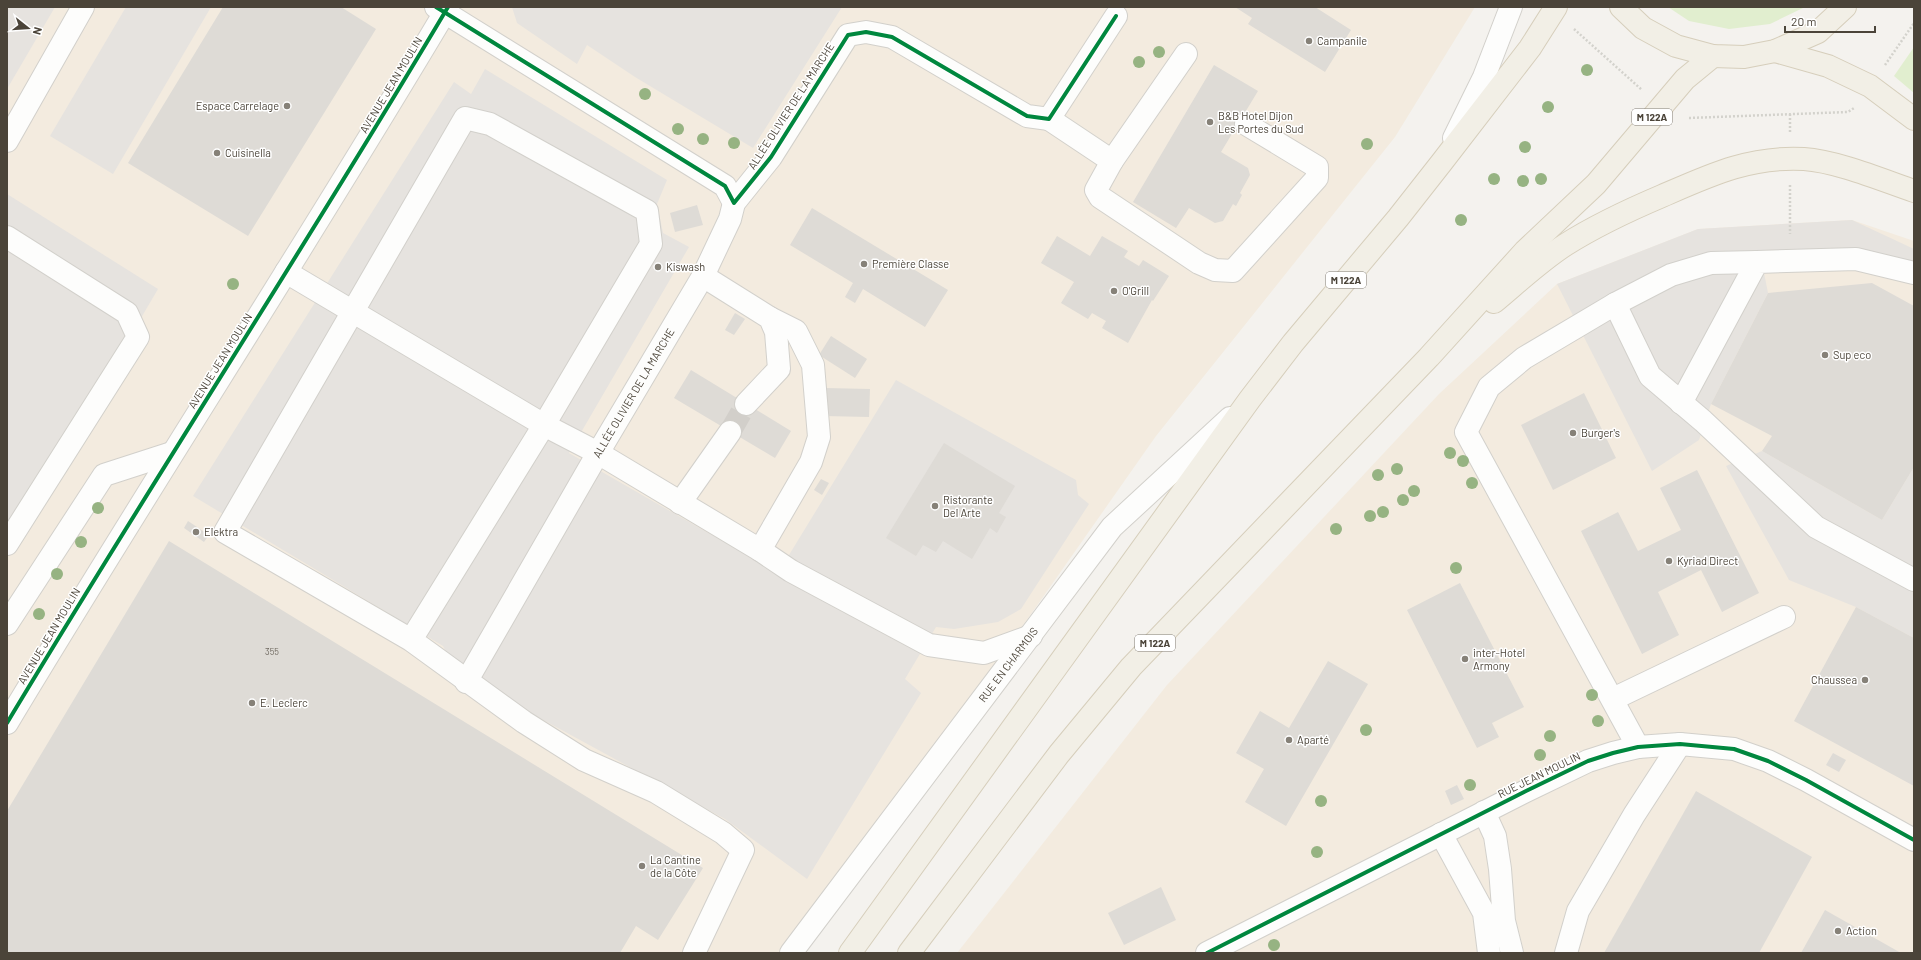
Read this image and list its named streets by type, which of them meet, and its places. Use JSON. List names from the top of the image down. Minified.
{"streets":{"main road":["M 122A"],"street":["AVENUE JEAN MOULIN","ALLÉE OLIVIER DE LA MARCHE","RUE EN CHARMOIS","RUE JEAN MOULIN"]},"crossings":[["ALLÉE OLIVIER DE LA MARCHE","RUE EN CHARMOIS"],["M 122A","RUE EN CHARMOIS"]],"places":["Campanile","Espace Carrelage","B&B Hotel Dijon Les Portes du Sud","Cuisinella","Première Classe","Kiswash","O'Grill","Sup eco","Burger's","Ristorante Del Arte","Elektra","Kyriad Direct","inter-Hotel Armony","Chaussea","E. Leclerc","Aparté","La Cantine de la Côte","Action"],"house_numbers":["355"],"scale_bar":"20 m","north":"right"}
